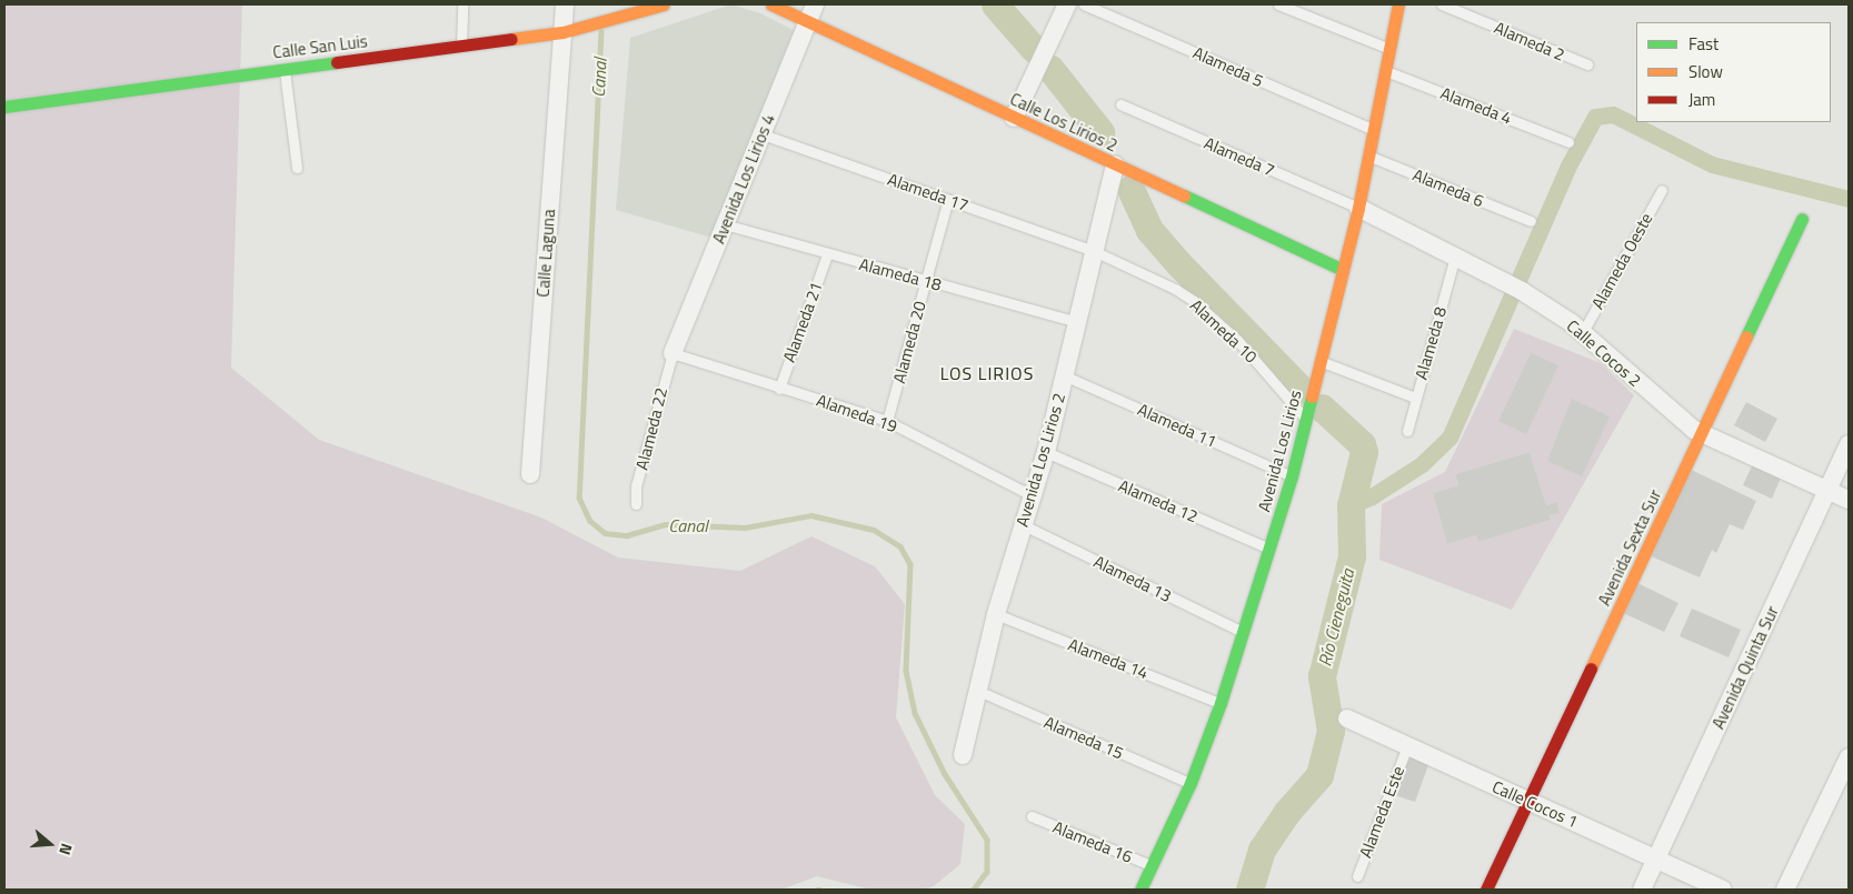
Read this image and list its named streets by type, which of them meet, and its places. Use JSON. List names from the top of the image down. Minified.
{"streets":{"street":["Calle San Luis","Calle Los Lirios 2","Avenida Los Lirios 4","Calle Laguna","Calle Cocos 2","Avenida Los Lirios","Avenida Los Lirios 2","Avenida Sexta Sur","Avenida Quinta Sur","Calle Cocos 1"],"lane":["Alameda 2","Alameda 5","Alameda 4","Alameda 7","Alameda 6","Alameda 17","Alameda Oeste","Alameda 18","Alameda 21","Alameda 10","Alameda 20","Alameda 8","Alameda 19","Alameda 11","Alameda 22","Alameda 12","Alameda 13","Alameda 14","Alameda 15","Alameda Este","Alameda 16"]},"crossings":[["Calle San Luis","Calle Laguna"],["Alameda 5","Avenida Los Lirios"],["Alameda 4","Avenida Los Lirios"],["Calle Los Lirios 2","Avenida Los Lirios 4"],["Calle Los Lirios 2","Avenida Los Lirios"],["Calle Los Lirios 2","Avenida Los Lirios 2"],["Alameda 7","Calle Cocos 2"],["Alameda 7","Avenida Los Lirios"],["Avenida Los Lirios 4","Alameda 17"],["Avenida Los Lirios 4","Alameda 18"],["Avenida Los Lirios 4","Alameda 19"],["Avenida Los Lirios 4","Alameda 22"],["Alameda 6","Avenida Los Lirios"],["Alameda 17","Alameda 10"],["Alameda 17","Alameda 20"],["Alameda 17","Avenida Los Lirios 2"],["Alameda Oeste","Calle Cocos 2"],["Alameda 18","Alameda 21"],["Alameda 18","Alameda 20"],["Alameda 18","Avenida Los Lirios 2"],["Alameda 21","Alameda 19"],["Alameda 10","Avenida Los Lirios"],["Alameda 10","Avenida Los Lirios 2"],["Alameda 20","Alameda 19"],["Alameda 8","Calle Cocos 2"],["Calle Cocos 2","Avenida Los Lirios"],["Calle Cocos 2","Avenida Sexta Sur"],["Calle Cocos 2","Avenida Quinta Sur"],["Alameda 19","Alameda 22"],["Alameda 19","Avenida Los Lirios 2"],["Alameda 11","Avenida Los Lirios"],["Alameda 11","Avenida Los Lirios 2"],["Avenida Los Lirios","Alameda 12"],["Avenida Los Lirios","Alameda 13"],["Avenida Los Lirios","Alameda 14"],["Avenida Los Lirios","Alameda 15"],["Avenida Los Lirios","Alameda 16"],["Avenida Los Lirios 2","Alameda 12"],["Avenida Los Lirios 2","Alameda 13"],["Avenida Los Lirios 2","Alameda 14"],["Avenida Los Lirios 2","Alameda 15"],["Avenida Sexta Sur","Calle Cocos 1"],["Avenida Quinta Sur","Calle Cocos 1"],["Calle Cocos 1","Alameda Este"]],"districts":["LOS LIRIOS"],"water":["Canal","Río Cieneguita"],"legend":["Fast","Slow","Jam"],"north":"right"}
